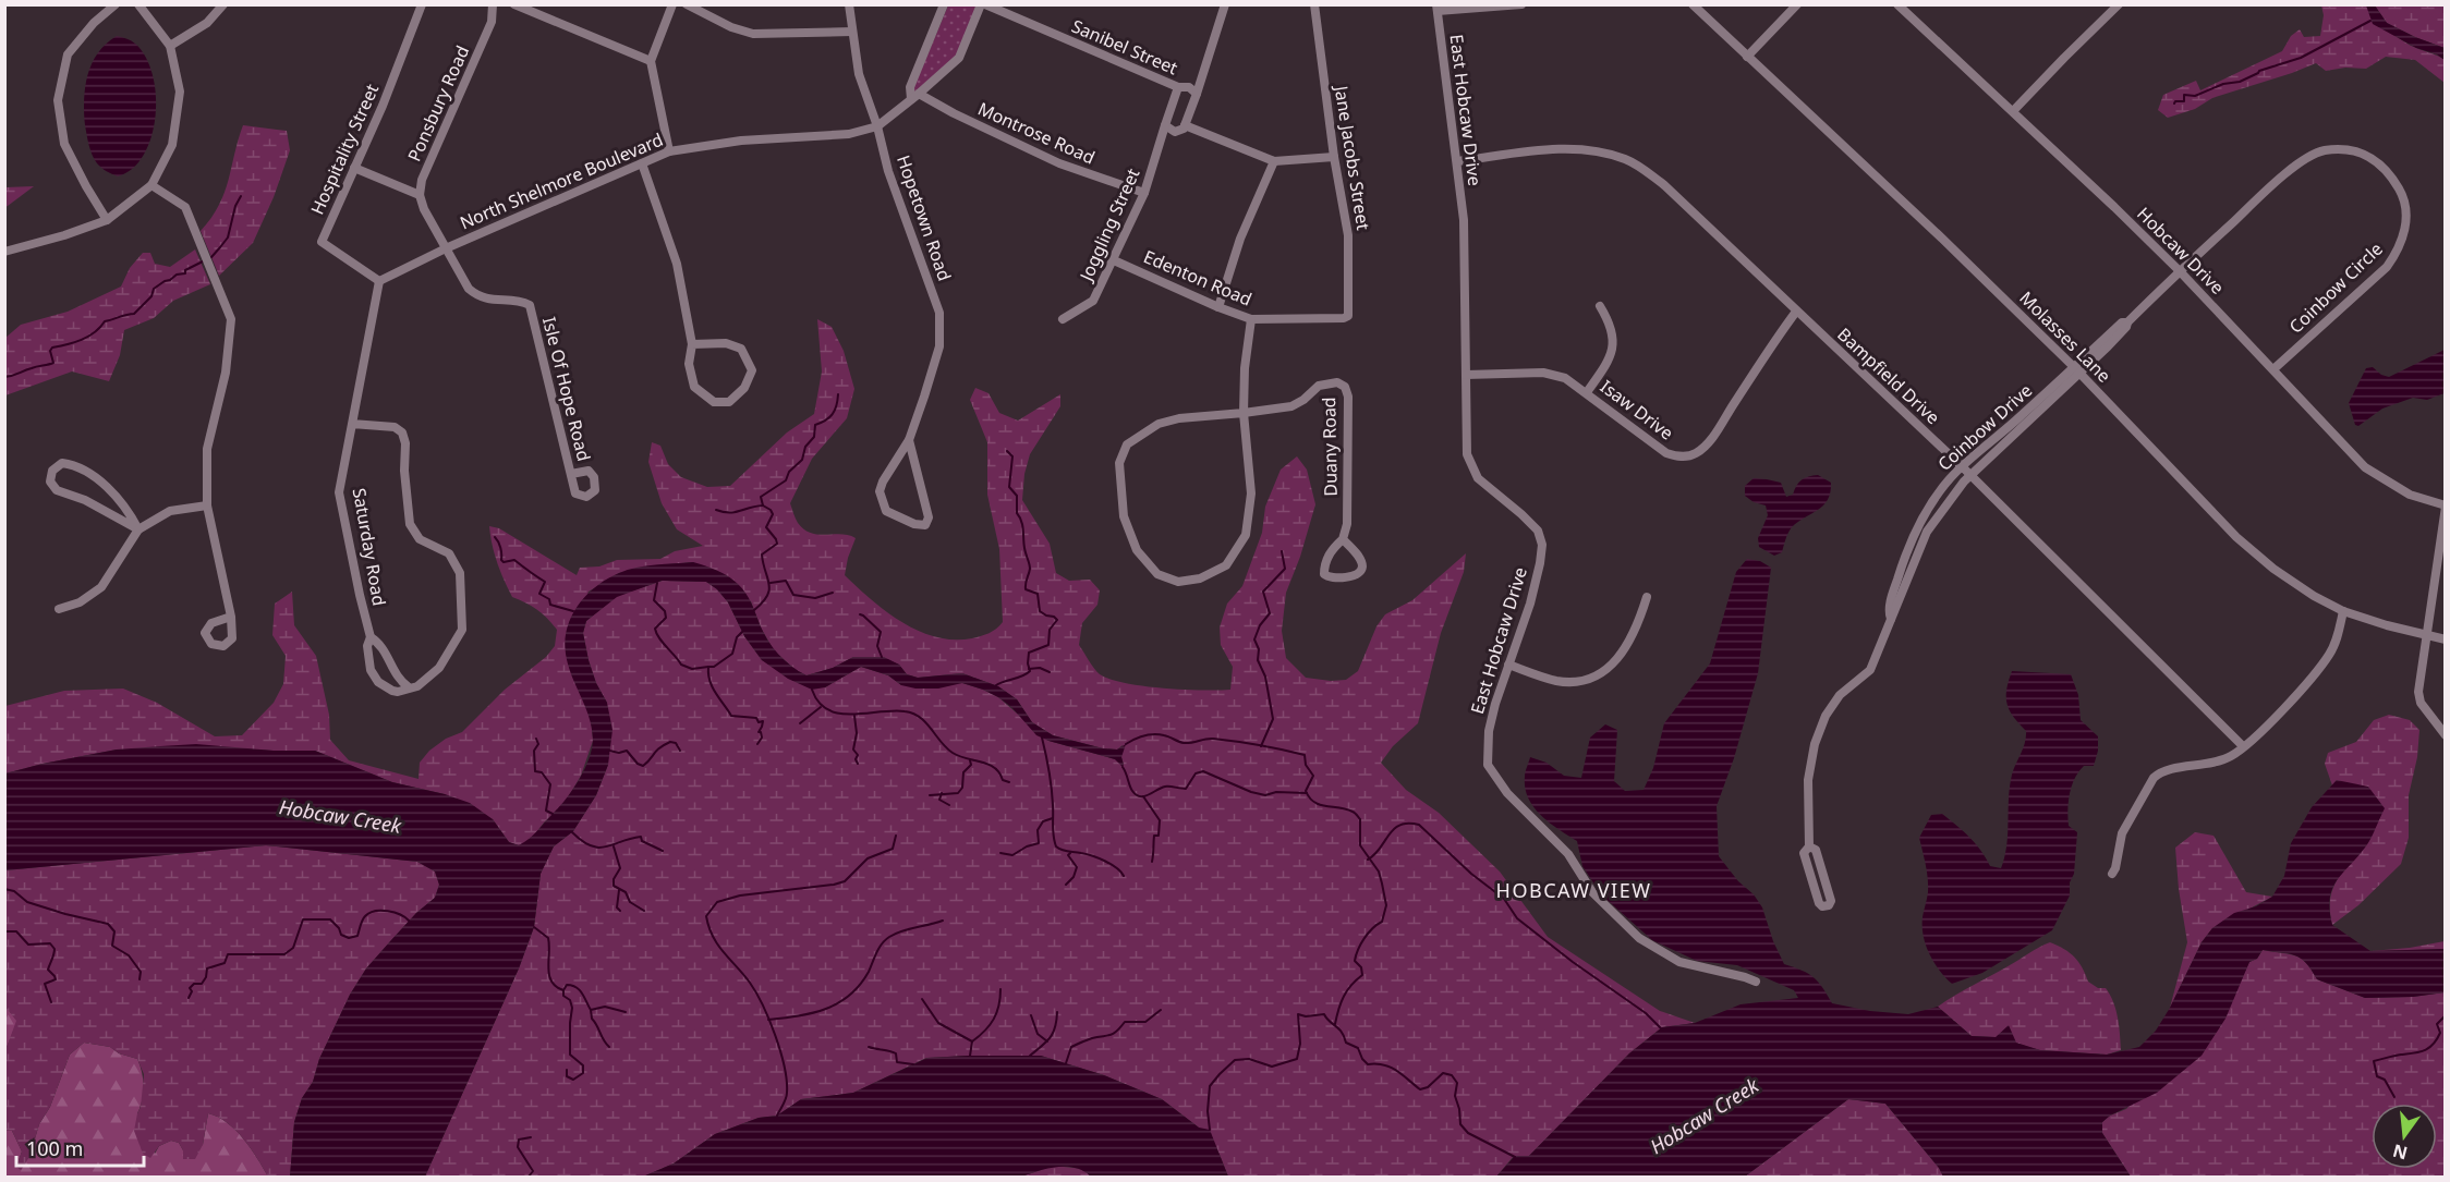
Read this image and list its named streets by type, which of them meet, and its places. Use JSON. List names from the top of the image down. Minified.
{"streets":{"street":["Sanibel Street","Ponsbury Road","East Hobcaw Drive","Montrose Road","Hospitality Street","Jane Jacobs Street","North Shelmore Boulevard","Hopetown Road","Joggling Street","Hobcaw Drive","Edenton Road","Coinbow Circle","Molasses Lane","Bampfield Drive","Isle Of Hope Road","Isaw Drive","Coinbow Drive","Duany Road","Saturday Road"]},"crossings":[["Sanibel Street","North Shelmore Boulevard"],["Sanibel Street","Joggling Street"],["East Hobcaw Drive","Bampfield Drive"],["East Hobcaw Drive","Isaw Drive"],["Montrose Road","North Shelmore Boulevard"],["Montrose Road","Joggling Street"],["Hospitality Street","North Shelmore Boulevard"],["Hospitality Street","Saturday Road"],["Jane Jacobs Street","Edenton Road"],["North Shelmore Boulevard","Hopetown Road"],["North Shelmore Boulevard","Isle Of Hope Road"],["North Shelmore Boulevard","Saturday Road"],["Joggling Street","Edenton Road"],["Hobcaw Drive","Coinbow Circle"],["Hobcaw Drive","Coinbow Drive"],["Coinbow Circle","Coinbow Drive"],["Molasses Lane","Coinbow Drive"],["Bampfield Drive","Isaw Drive"],["Bampfield Drive","Coinbow Drive"]],"districts":["HOBCAW VIEW"],"water":["Hobcaw Creek"],"scale_bar":"100 m","north":"bottom"}
